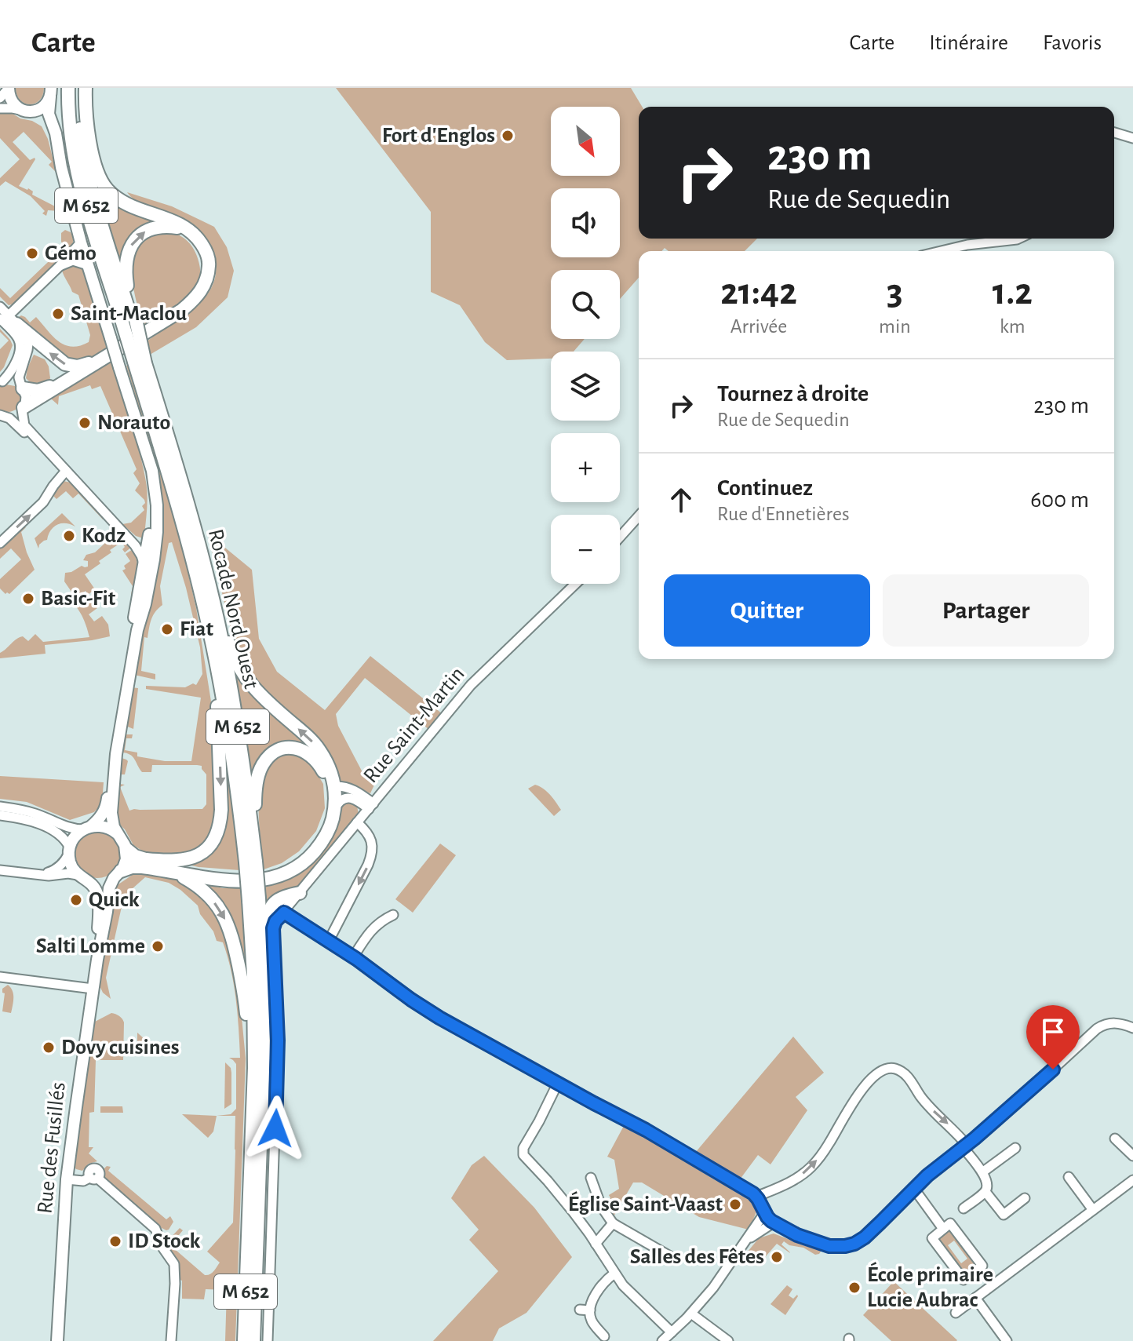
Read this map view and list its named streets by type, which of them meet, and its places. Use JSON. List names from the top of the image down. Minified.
{"streets":{"highway":["M 652","Rocade Nord Ouest"],"main road":["Rue des Fusillés"],"street":["Rue Saint-Martin"]},"places":["Fort d'Englos","Gémo","Saint-Maclou","Norauto","Kodz","Basic-Fit","Fiat","Quick","Salti Lomme","Dovy cuisines","Église Saint-Vaast","ID Stock","Salles des Fêtes","École primaire Lucie Aubrac"],"north":"bottom right","page":{"header":"Carte","nav":["Carte","Itinéraire","Favoris"],"map_buttons":["+","−"],"turn":["230 m","Rue de Sequedin"],"eta":["21:42","Arrivée","3","min","1.2","km"],"list":[{"name":"Tournez à droite","note":"Rue de Sequedin","value":"230 m"},{"name":"Continuez","note":"Rue d'Ennetières","value":"600 m"}],"buttons":["Quitter","Partager"]}}
